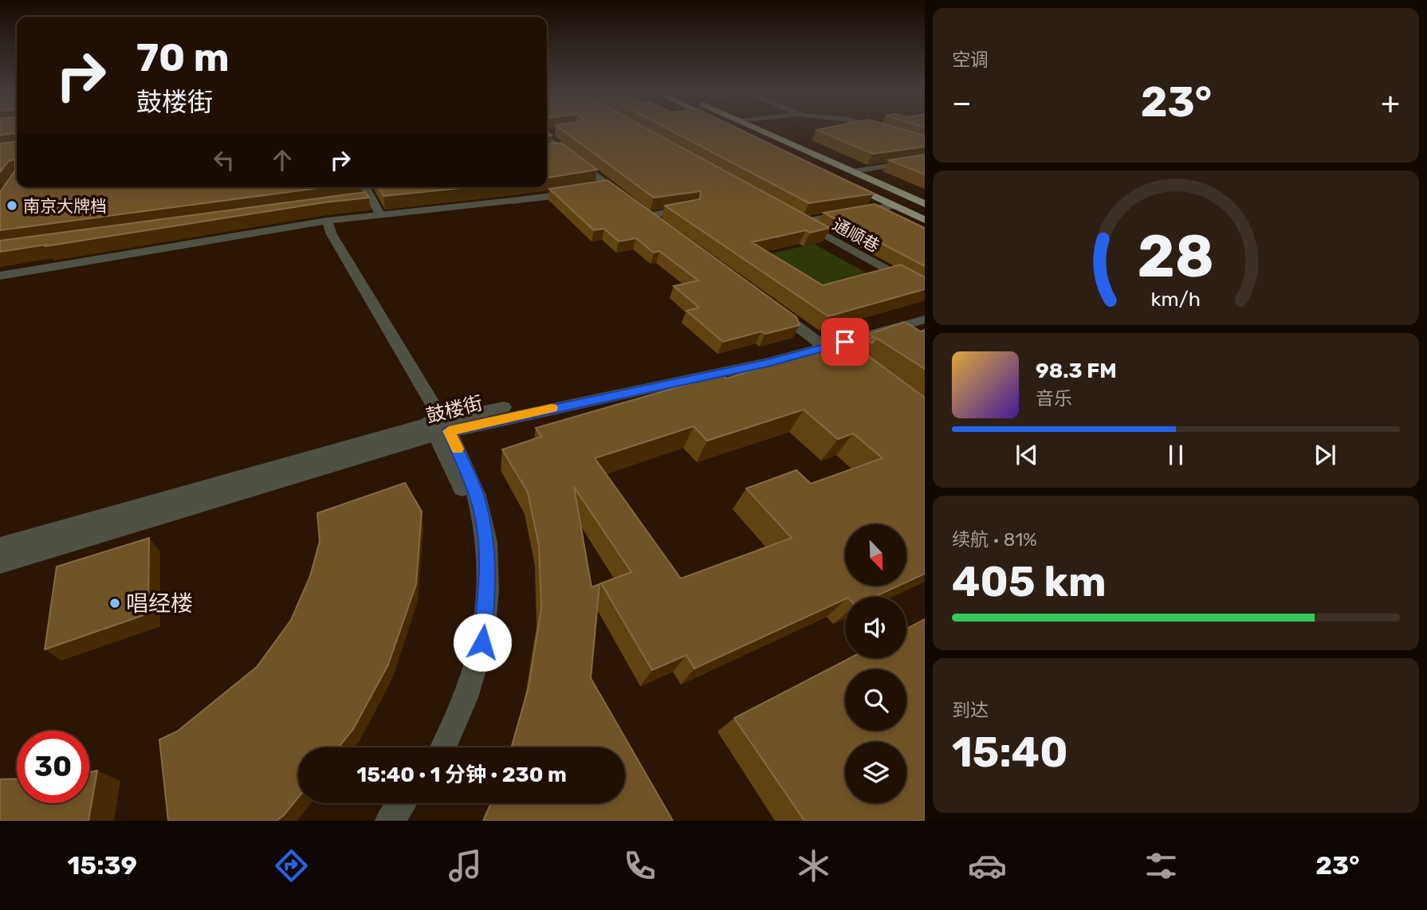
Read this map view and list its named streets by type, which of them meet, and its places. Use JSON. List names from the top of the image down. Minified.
{"streets":{"street":["通顺巷","鼓楼街"]},"places":["南京大牌档","唱经楼"],"north":"bottom right","page":{"tile":["空调",["续航 · 81%","405 km"],["到达","15:40"]],"turn":["70 m","鼓楼街"],"heat":["−","23°","+"],"song":["98.3 FM","音乐"],"limit":"30","trip":"15:40 · 1 分钟 · 230 m","tabs":["15:39","23°"],"gauge":["28","km/h"]}}
